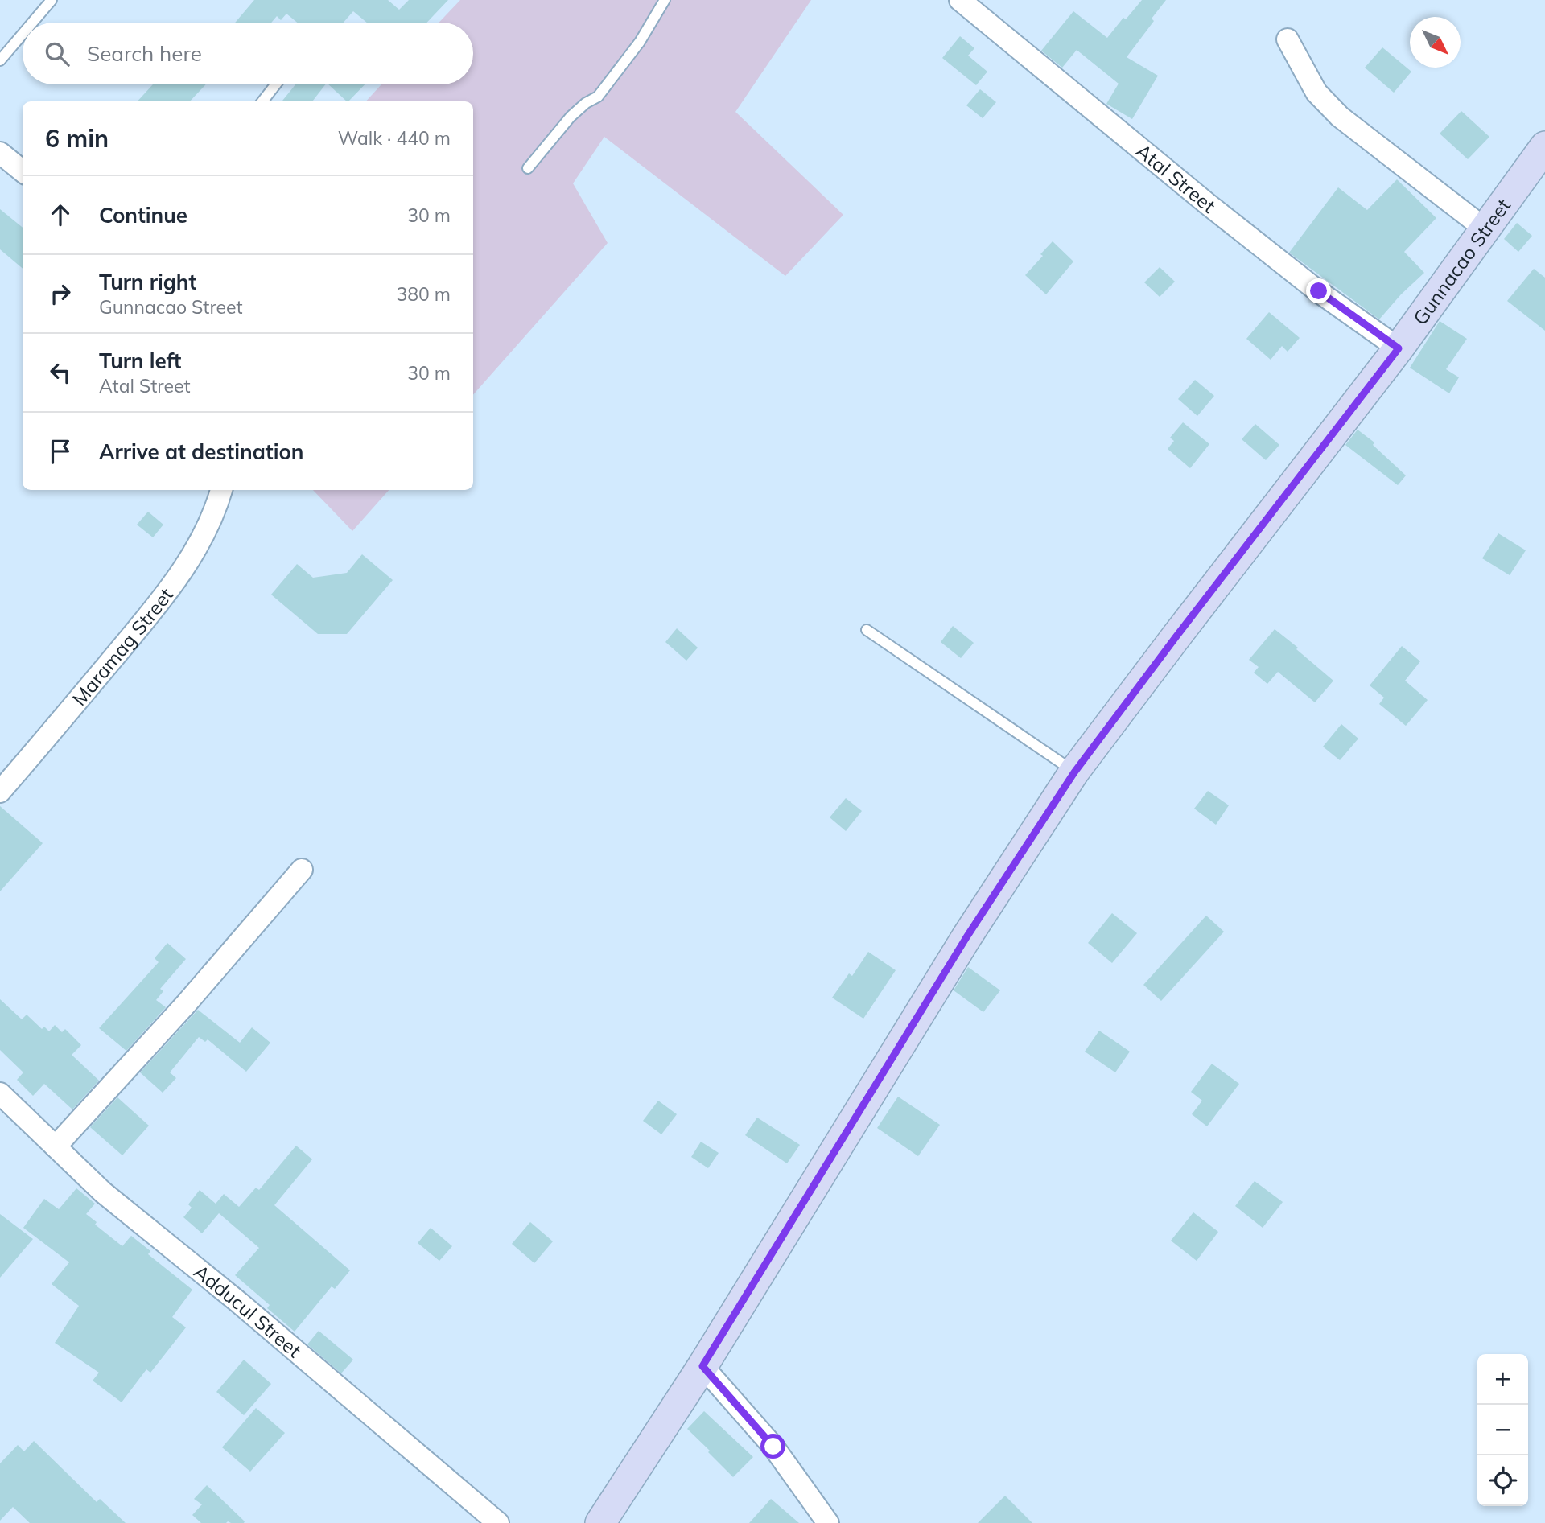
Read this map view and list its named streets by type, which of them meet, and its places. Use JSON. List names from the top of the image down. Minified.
{"streets":{"street":["Atal Street","Gunnacao Street","Maramag Street","Adducul Street"]},"crossings":[["Atal Street","Gunnacao Street"]],"north":"bottom right","page":{"search":"Search here","heading":["6 min","Walk · 440 m"],"list":[["Continue","30 m"],["Turn right","Gunnacao Street","380 m"],["Turn left","Atal Street","30 m"],"Arrive at destination"],"map_buttons":["+","−"]}}
